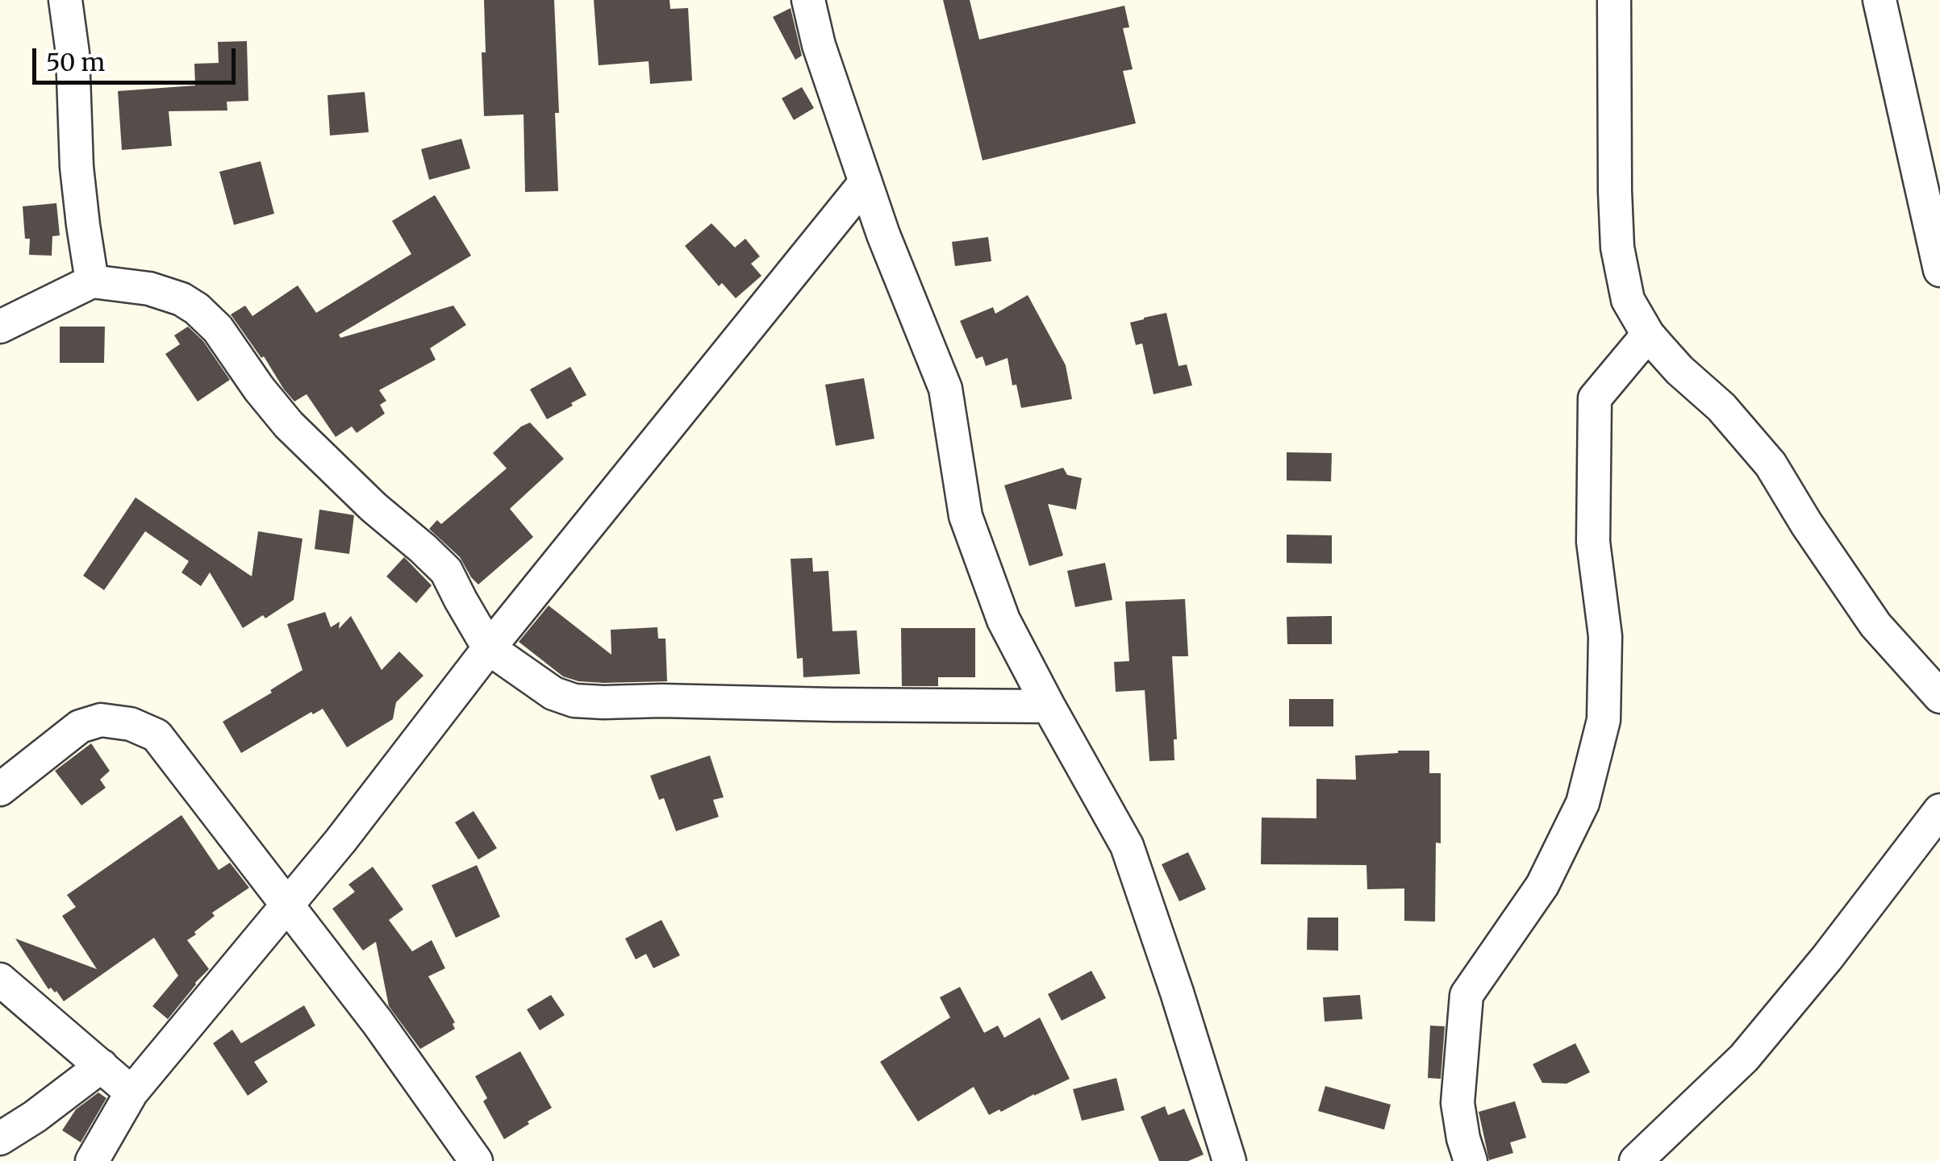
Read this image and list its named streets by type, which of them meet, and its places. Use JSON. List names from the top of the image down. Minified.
{"scale_bar":"50 m"}
